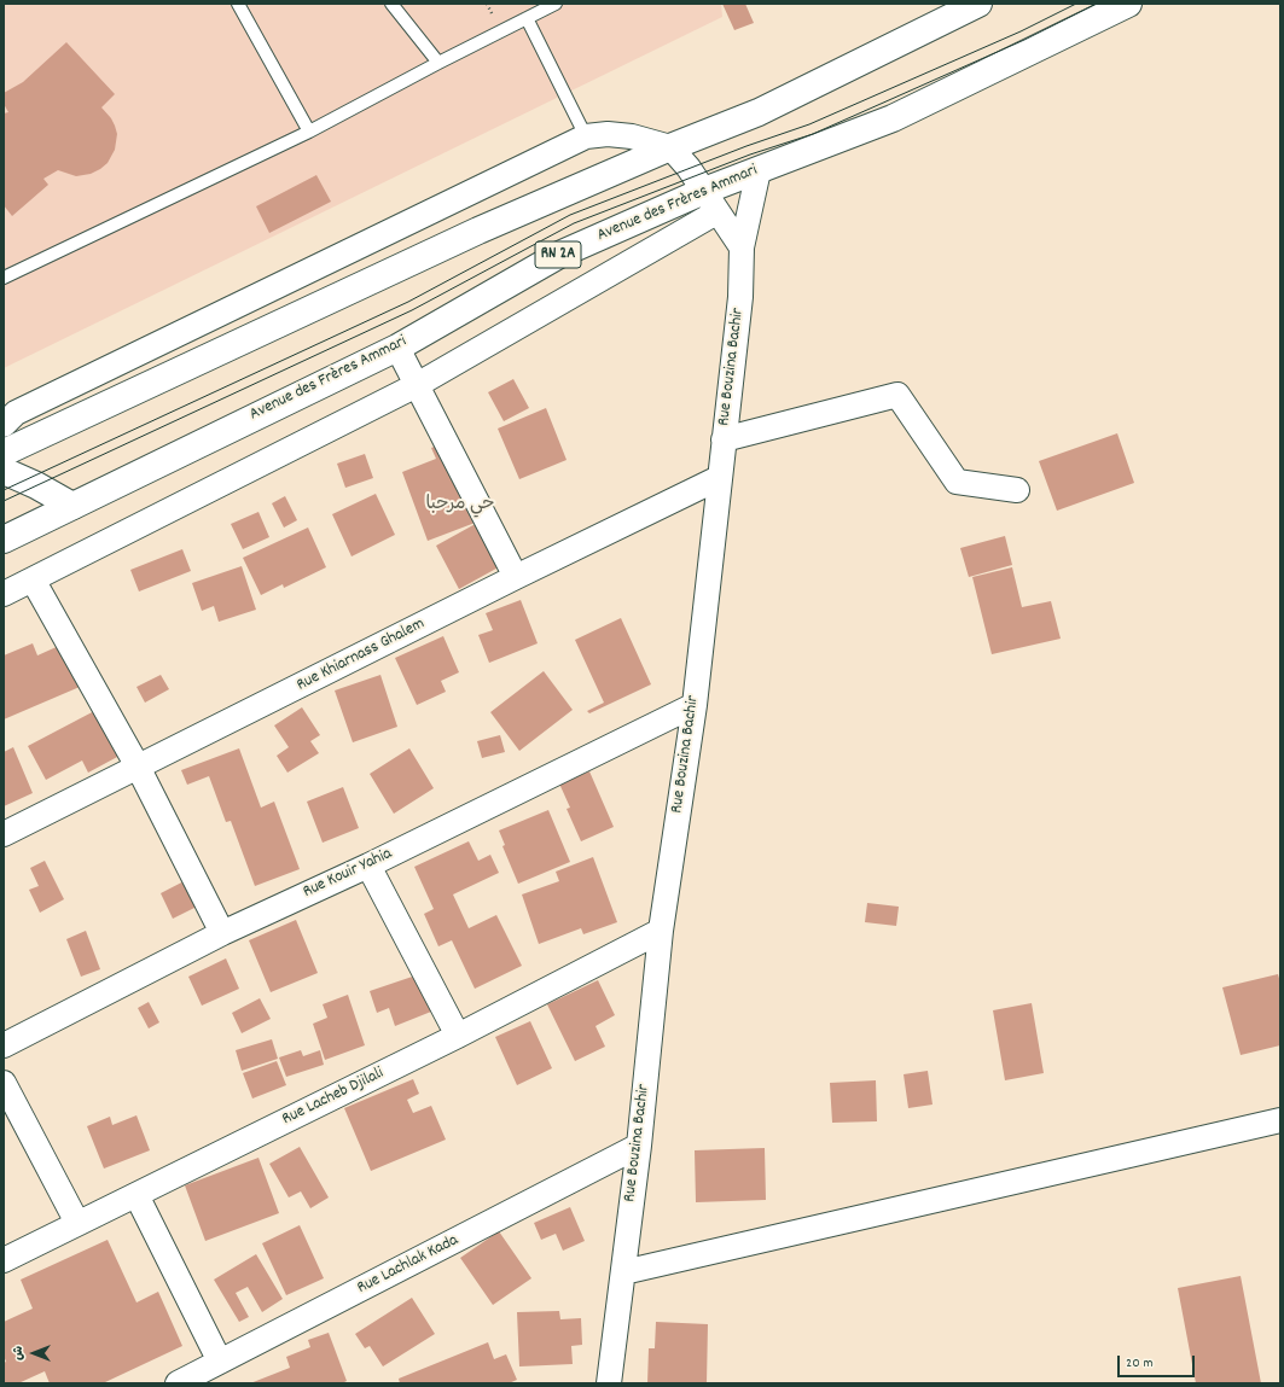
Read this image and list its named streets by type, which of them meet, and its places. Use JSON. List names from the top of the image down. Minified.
{"streets":{"main road":["Avenue des Frères Ammari","RN 2A"],"street":["Rue Bouzina Bachir","Rue Khiarnass Ghalem","Rue Kouir Yahia","Rue Lacheb Djilali","Rue Lachlak Kada"]},"crossings":[["Avenue des Frères Ammari","Rue Bouzina Bachir"],["Rue Bouzina Bachir","Rue Khiarnass Ghalem"],["Rue Bouzina Bachir","Rue Kouir Yahia"],["Rue Bouzina Bachir","Rue Lacheb Djilali"],["Rue Bouzina Bachir","Rue Lachlak Kada"]],"districts":["حي مرحبا"],"scale_bar":"20 m","north":"left"}
